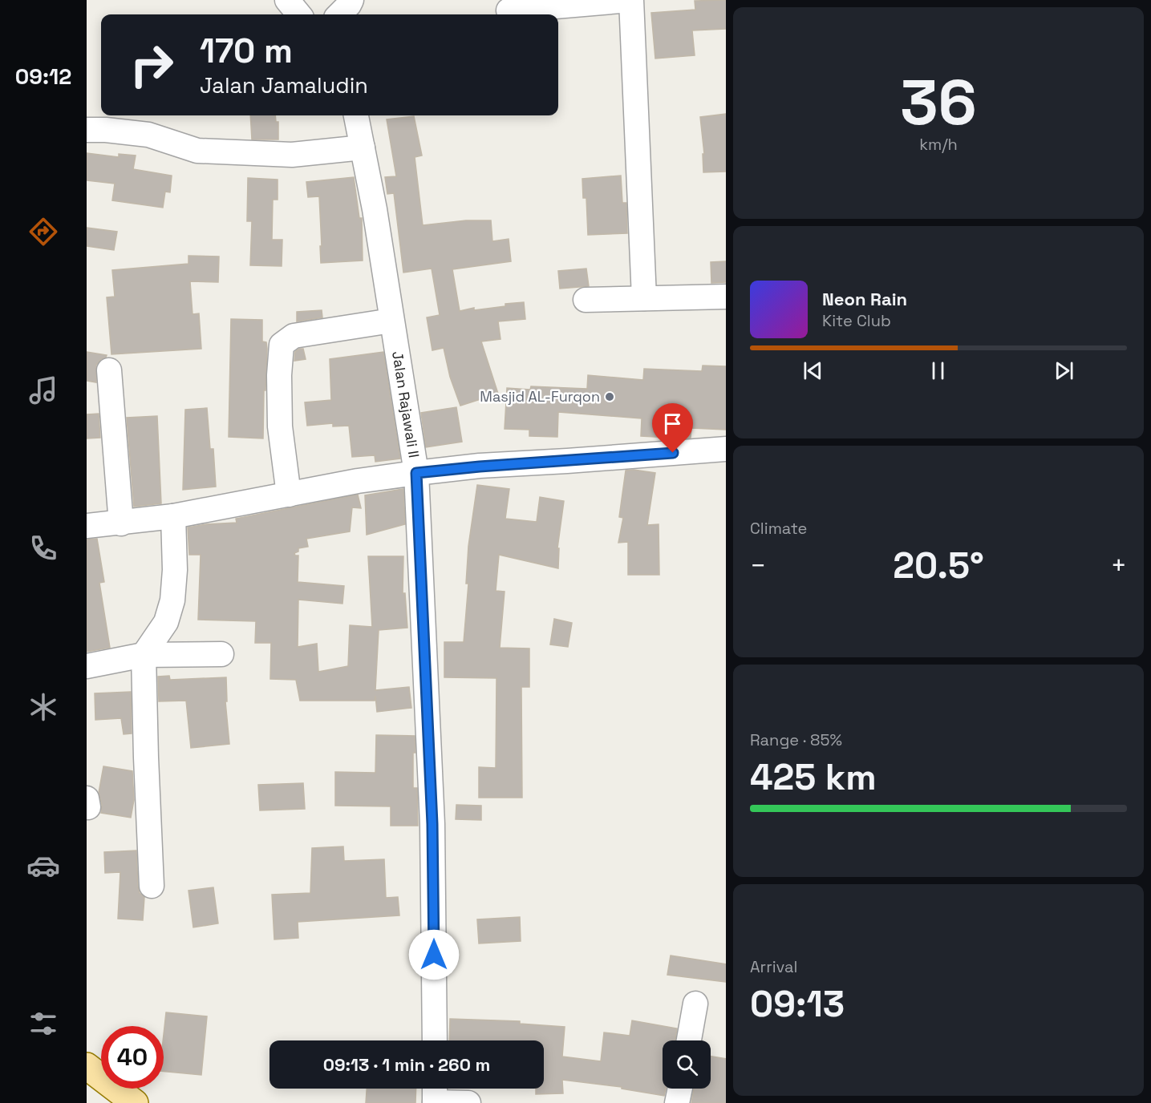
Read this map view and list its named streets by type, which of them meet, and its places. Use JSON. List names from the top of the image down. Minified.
{"streets":{"street":["Jalan Rajawali II"]},"places":["Masjid AL-Furqon"],"page":{"tabs":"09:12","tile":[["36","km/h"],"Climate",["Range · 85%","425 km"],["Arrival","09:13"]],"turn":["170 m","Jalan Jamaludin"],"song":["Neon Rain","Kite Club"],"heat":["−","20.5°","+"],"limit":"40","trip":"09:13 · 1 min · 260 m"}}
